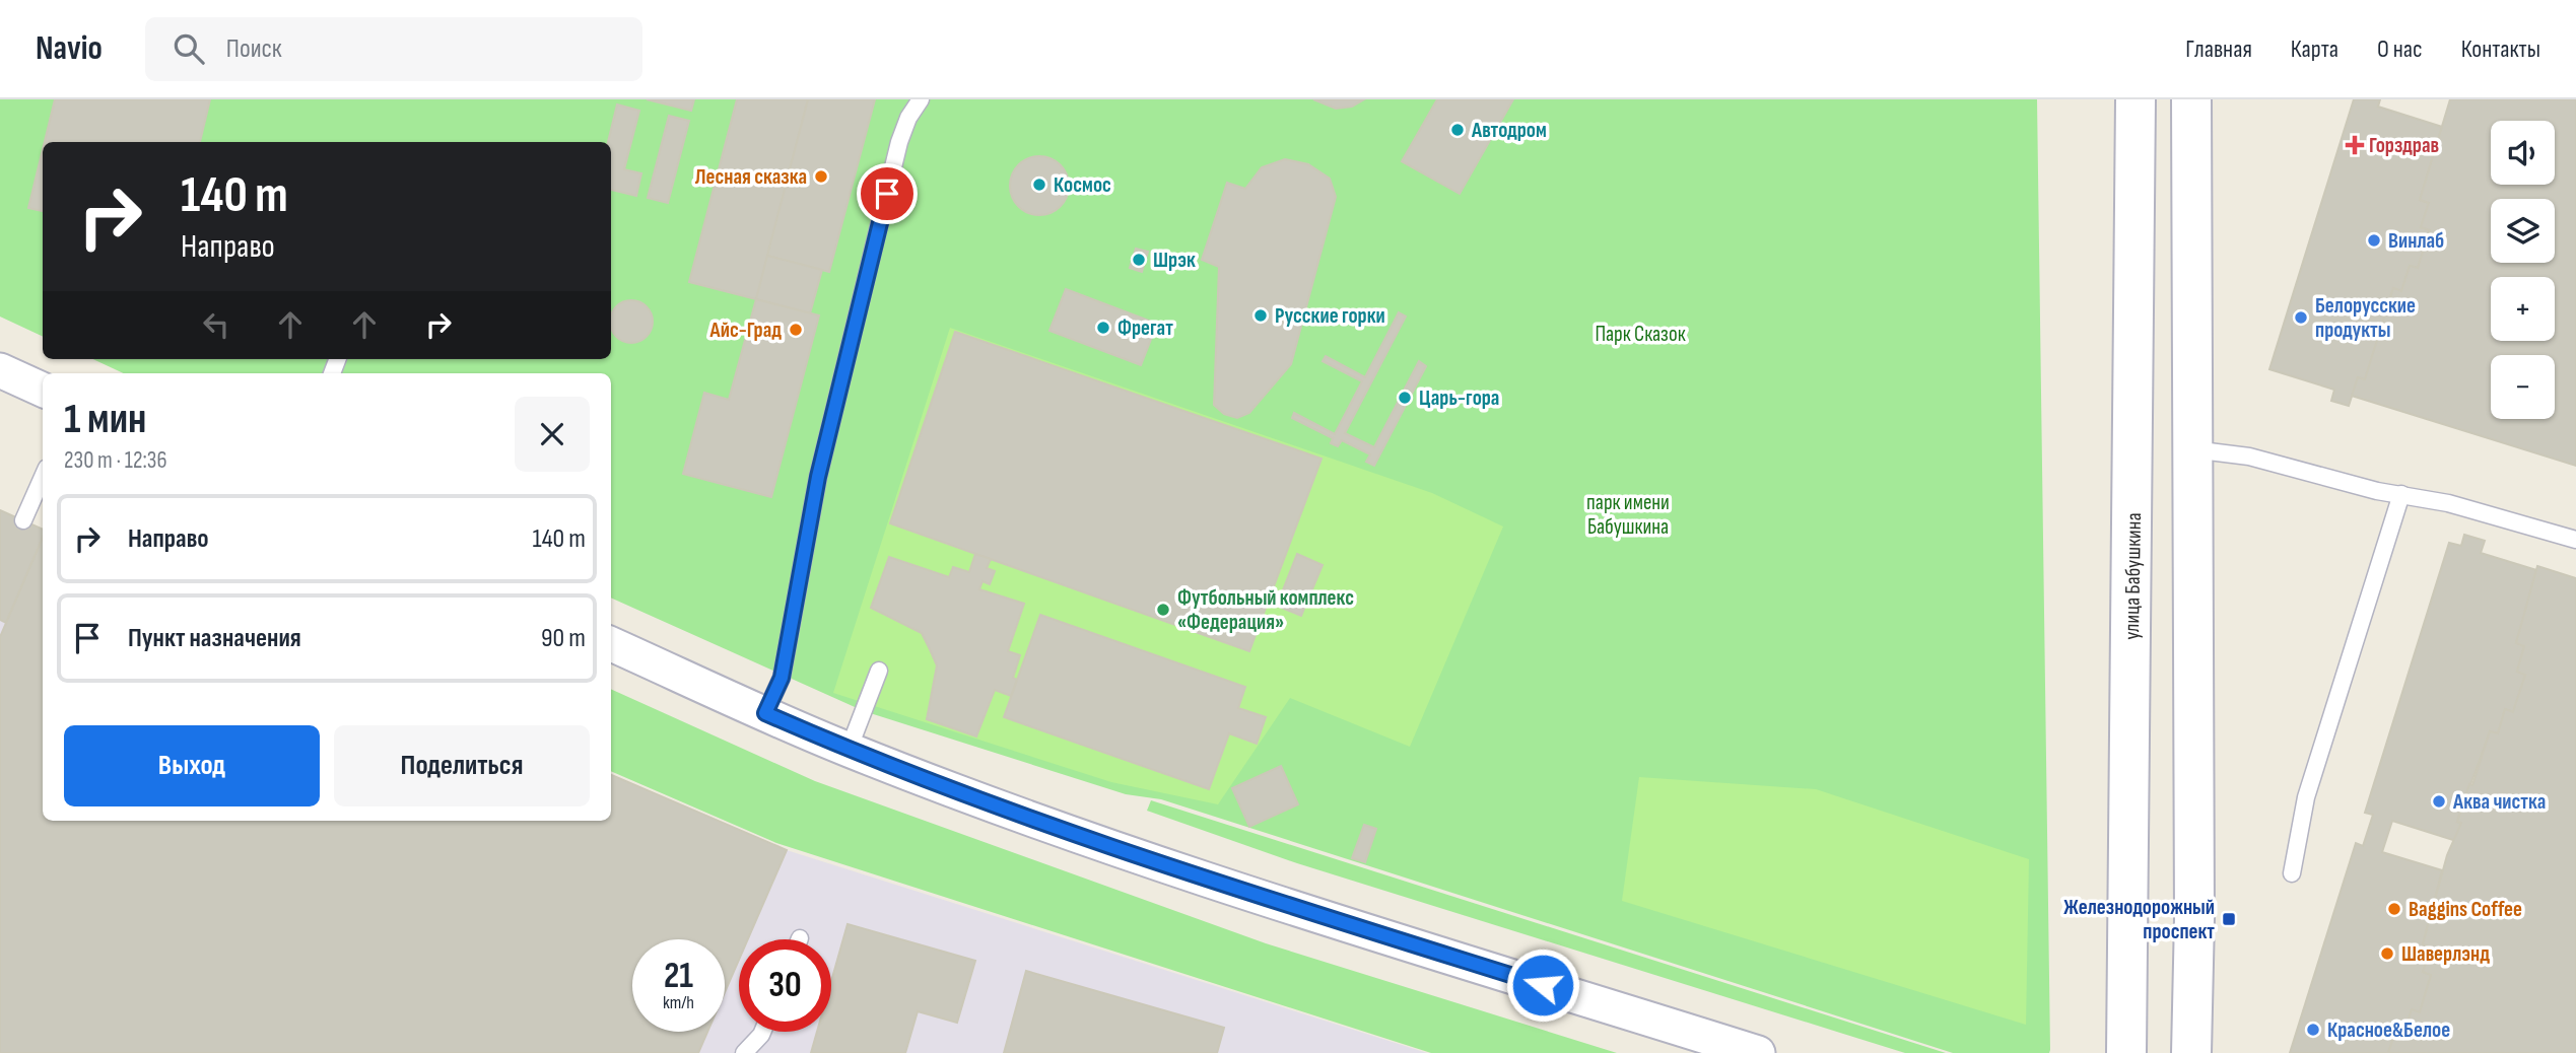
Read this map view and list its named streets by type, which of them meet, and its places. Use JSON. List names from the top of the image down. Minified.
{"streets":{"street":["улица Бабушкина"]},"parks":["Парк Сказок","парк имени Бабушкина"],"places":{"other":["Автодром","Лесная сказка","Космос","Винлаб","Шрэк","Русские горки","Белорусские продукты","Фрегат","Айс-Град","Царь-гора","Футбольный комплекс «Федерация»","Аква чистка","Baggins Coffee","Шаверлэнд","Красное&Белое"],"health":["Горздрав"],"transit":["Железнодорожный проспект"]},"page":{"header":"Navio","search":"Поиск","nav":["Главная","Карта","О нас","Контакты"],"map_buttons":["+","−"],"turn":["140 m","Направо"],"heading":["1 мин","230 m · 12:36"],"list":[{"name":"Направо","value":"140 m"},{"name":"Пункт назначения","value":"90 m"}],"buttons":["Выход","Поделиться"],"speed":"21 km/h","limit":"30"}}
